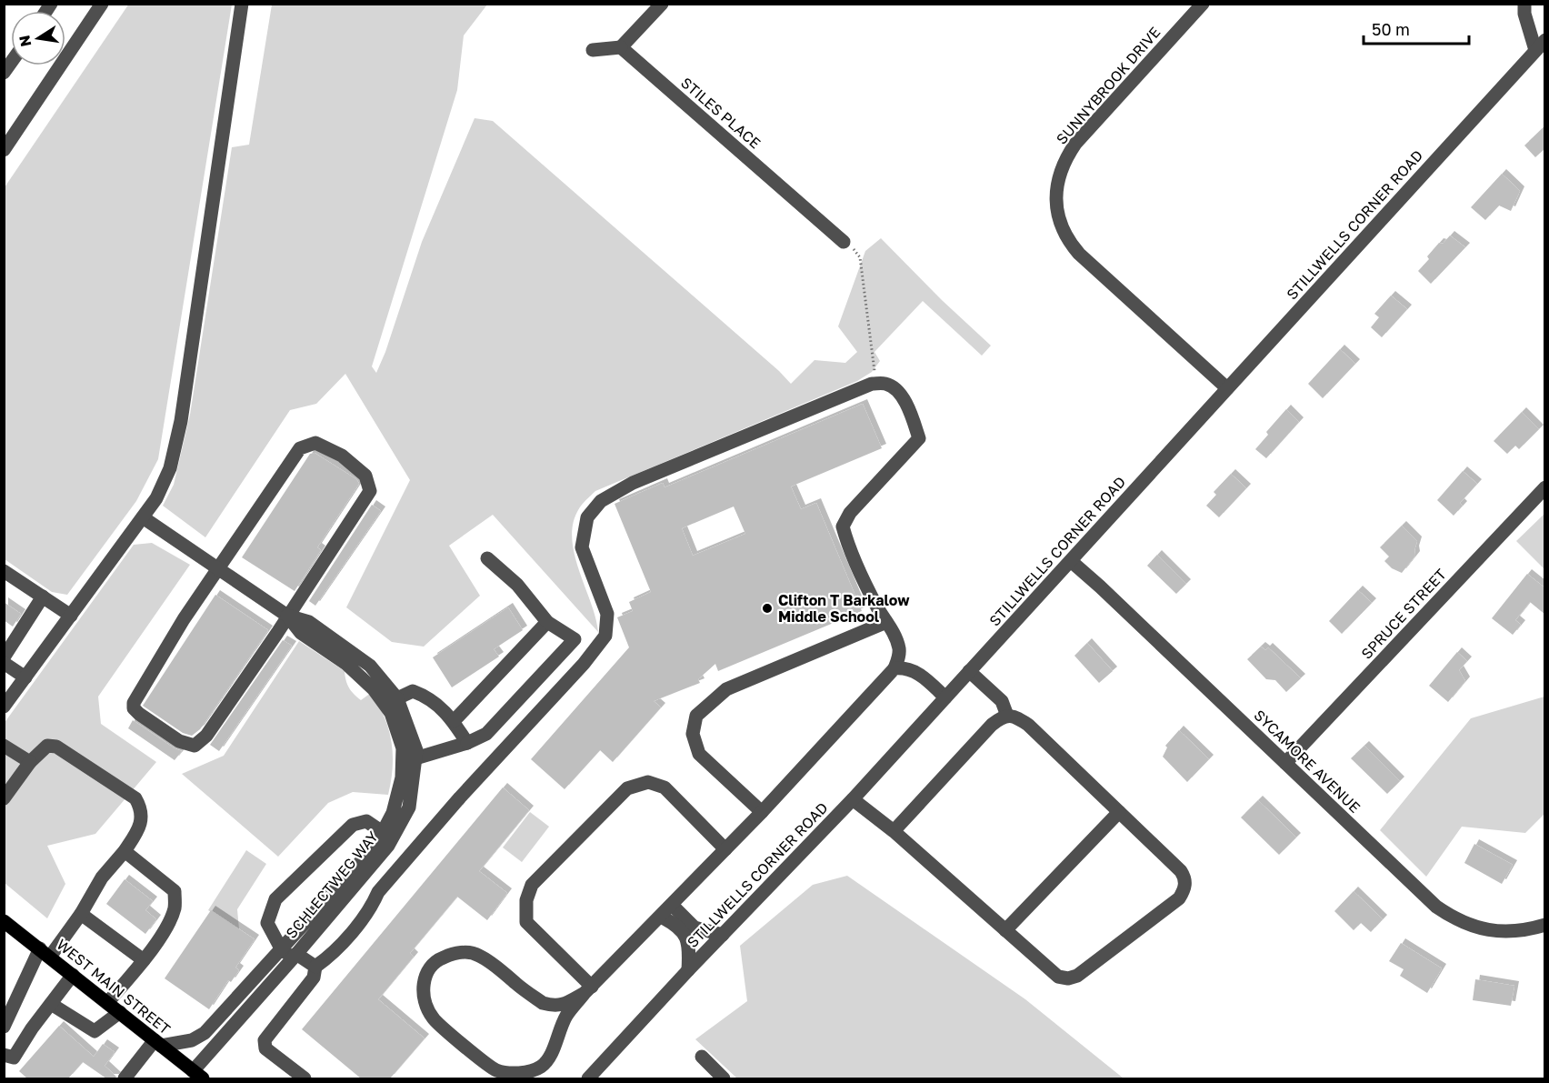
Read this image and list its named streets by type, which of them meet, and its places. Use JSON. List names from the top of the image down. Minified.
{"streets":{"main road":["WEST MAIN STREET"],"street":["SUNNYBROOK DRIVE","STILES PLACE","STILLWELLS CORNER ROAD","SPRUCE STREET","SYCAMORE AVENUE","SCHLECTWEG WAY"]},"crossings":[["SUNNYBROOK DRIVE","STILLWELLS CORNER ROAD"],["STILLWELLS CORNER ROAD","SYCAMORE AVENUE"],["SPRUCE STREET","SYCAMORE AVENUE"],["SCHLECTWEG WAY","WEST MAIN STREET"]],"places":["Clifton T Barkalow Middle School"],"scale_bar":"50 m","north":"left"}
